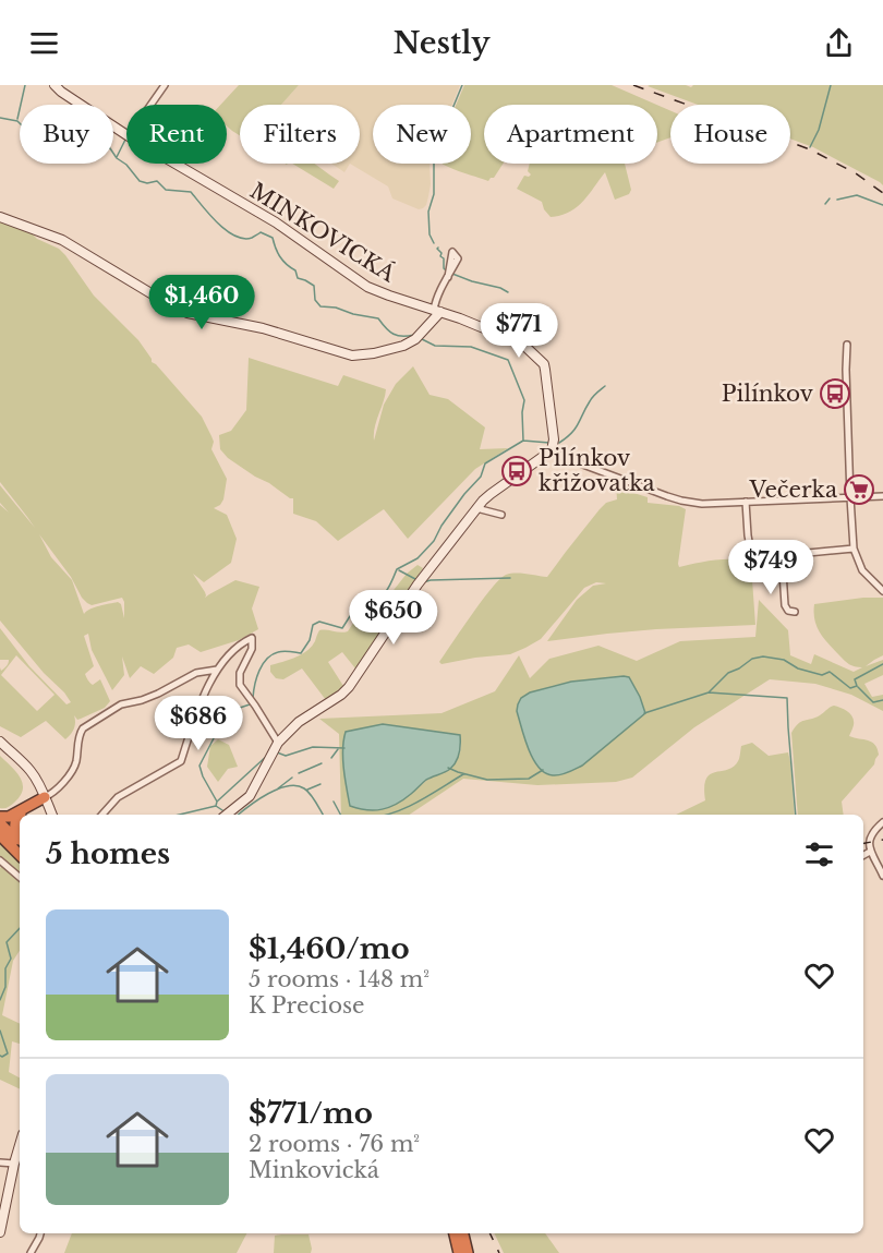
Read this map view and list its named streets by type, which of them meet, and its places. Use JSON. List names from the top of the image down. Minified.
{"streets":{"street":["MINKOVICKÁ"]},"places":{"bus stop":["Pilínkov","Pilínkov křižovatka"],"supermarket":["Večerka"]},"page":{"header":"Nestly","chip":["Buy","Rent","Filters","New","Apartment","House"],"price":["$1,460","$771","$749","$650","$686"],"heading":"5 homes","list":[{"name":"$1,460/mo","note":"5 rooms · 148 m² · K Preciose"},{"name":"$771/mo","note":"2 rooms · 76 m² · Minkovická"}]}}
